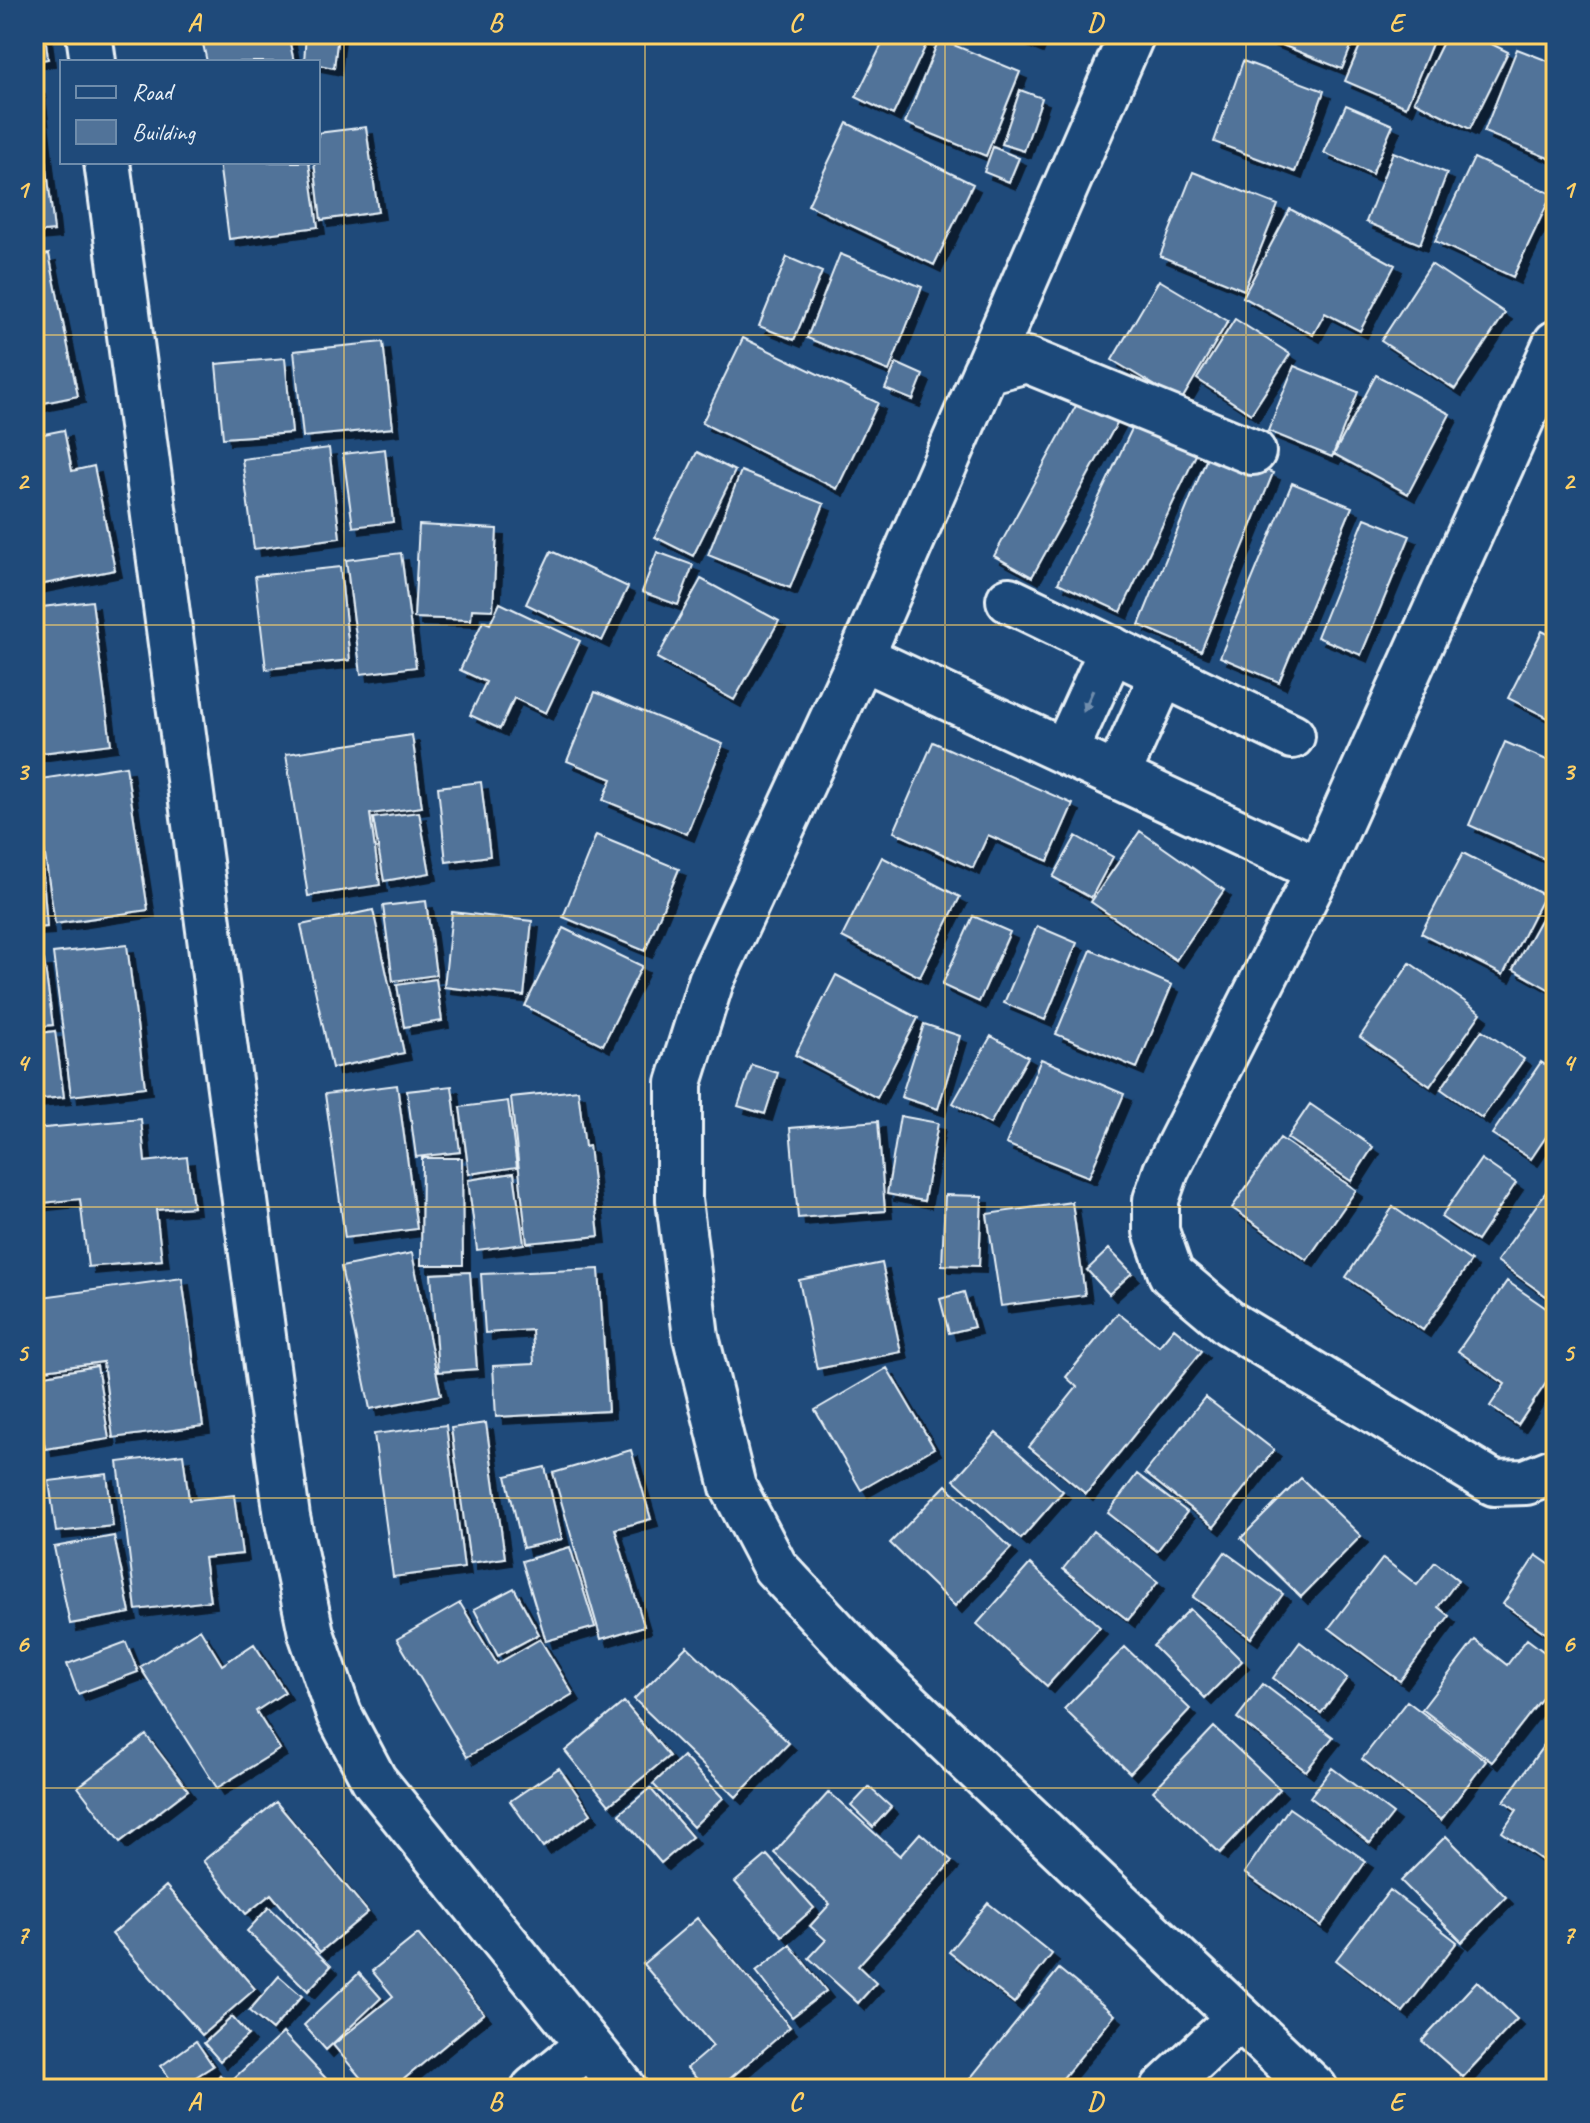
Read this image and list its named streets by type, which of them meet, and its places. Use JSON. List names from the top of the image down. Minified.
{"legend":["Road","Building"],"grid":{"columns":["A","B","C","D","E"],"rows":["1","2","3","4","5","6","7"]}}
